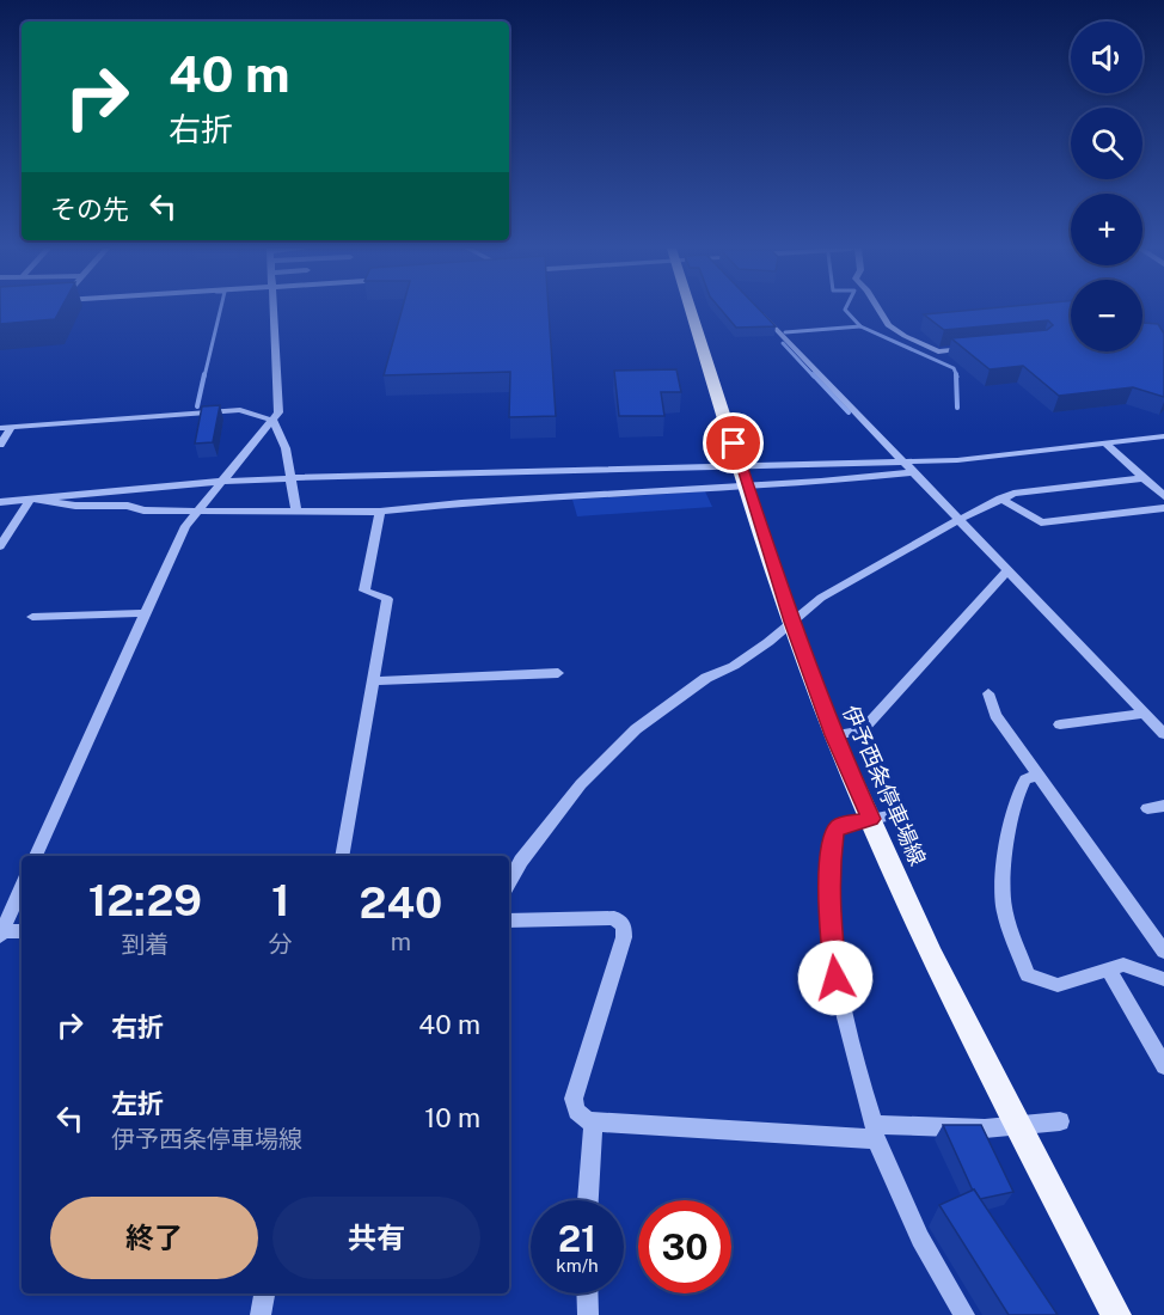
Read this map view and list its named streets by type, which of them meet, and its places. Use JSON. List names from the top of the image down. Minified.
{"streets":{"main road":["伊予西条停車場線"]},"page":{"map_buttons":["+","−"],"turn":["40 m","右折"],"then":"その先","eta":["12:29","到着","1","分","240","m"],"list":[{"name":"右折","value":"40 m"},{"name":"左折","note":"伊予西条停車場線","value":"10 m"}],"buttons":["終了","共有"],"speed":"21 km/h","limit":"30"}}
